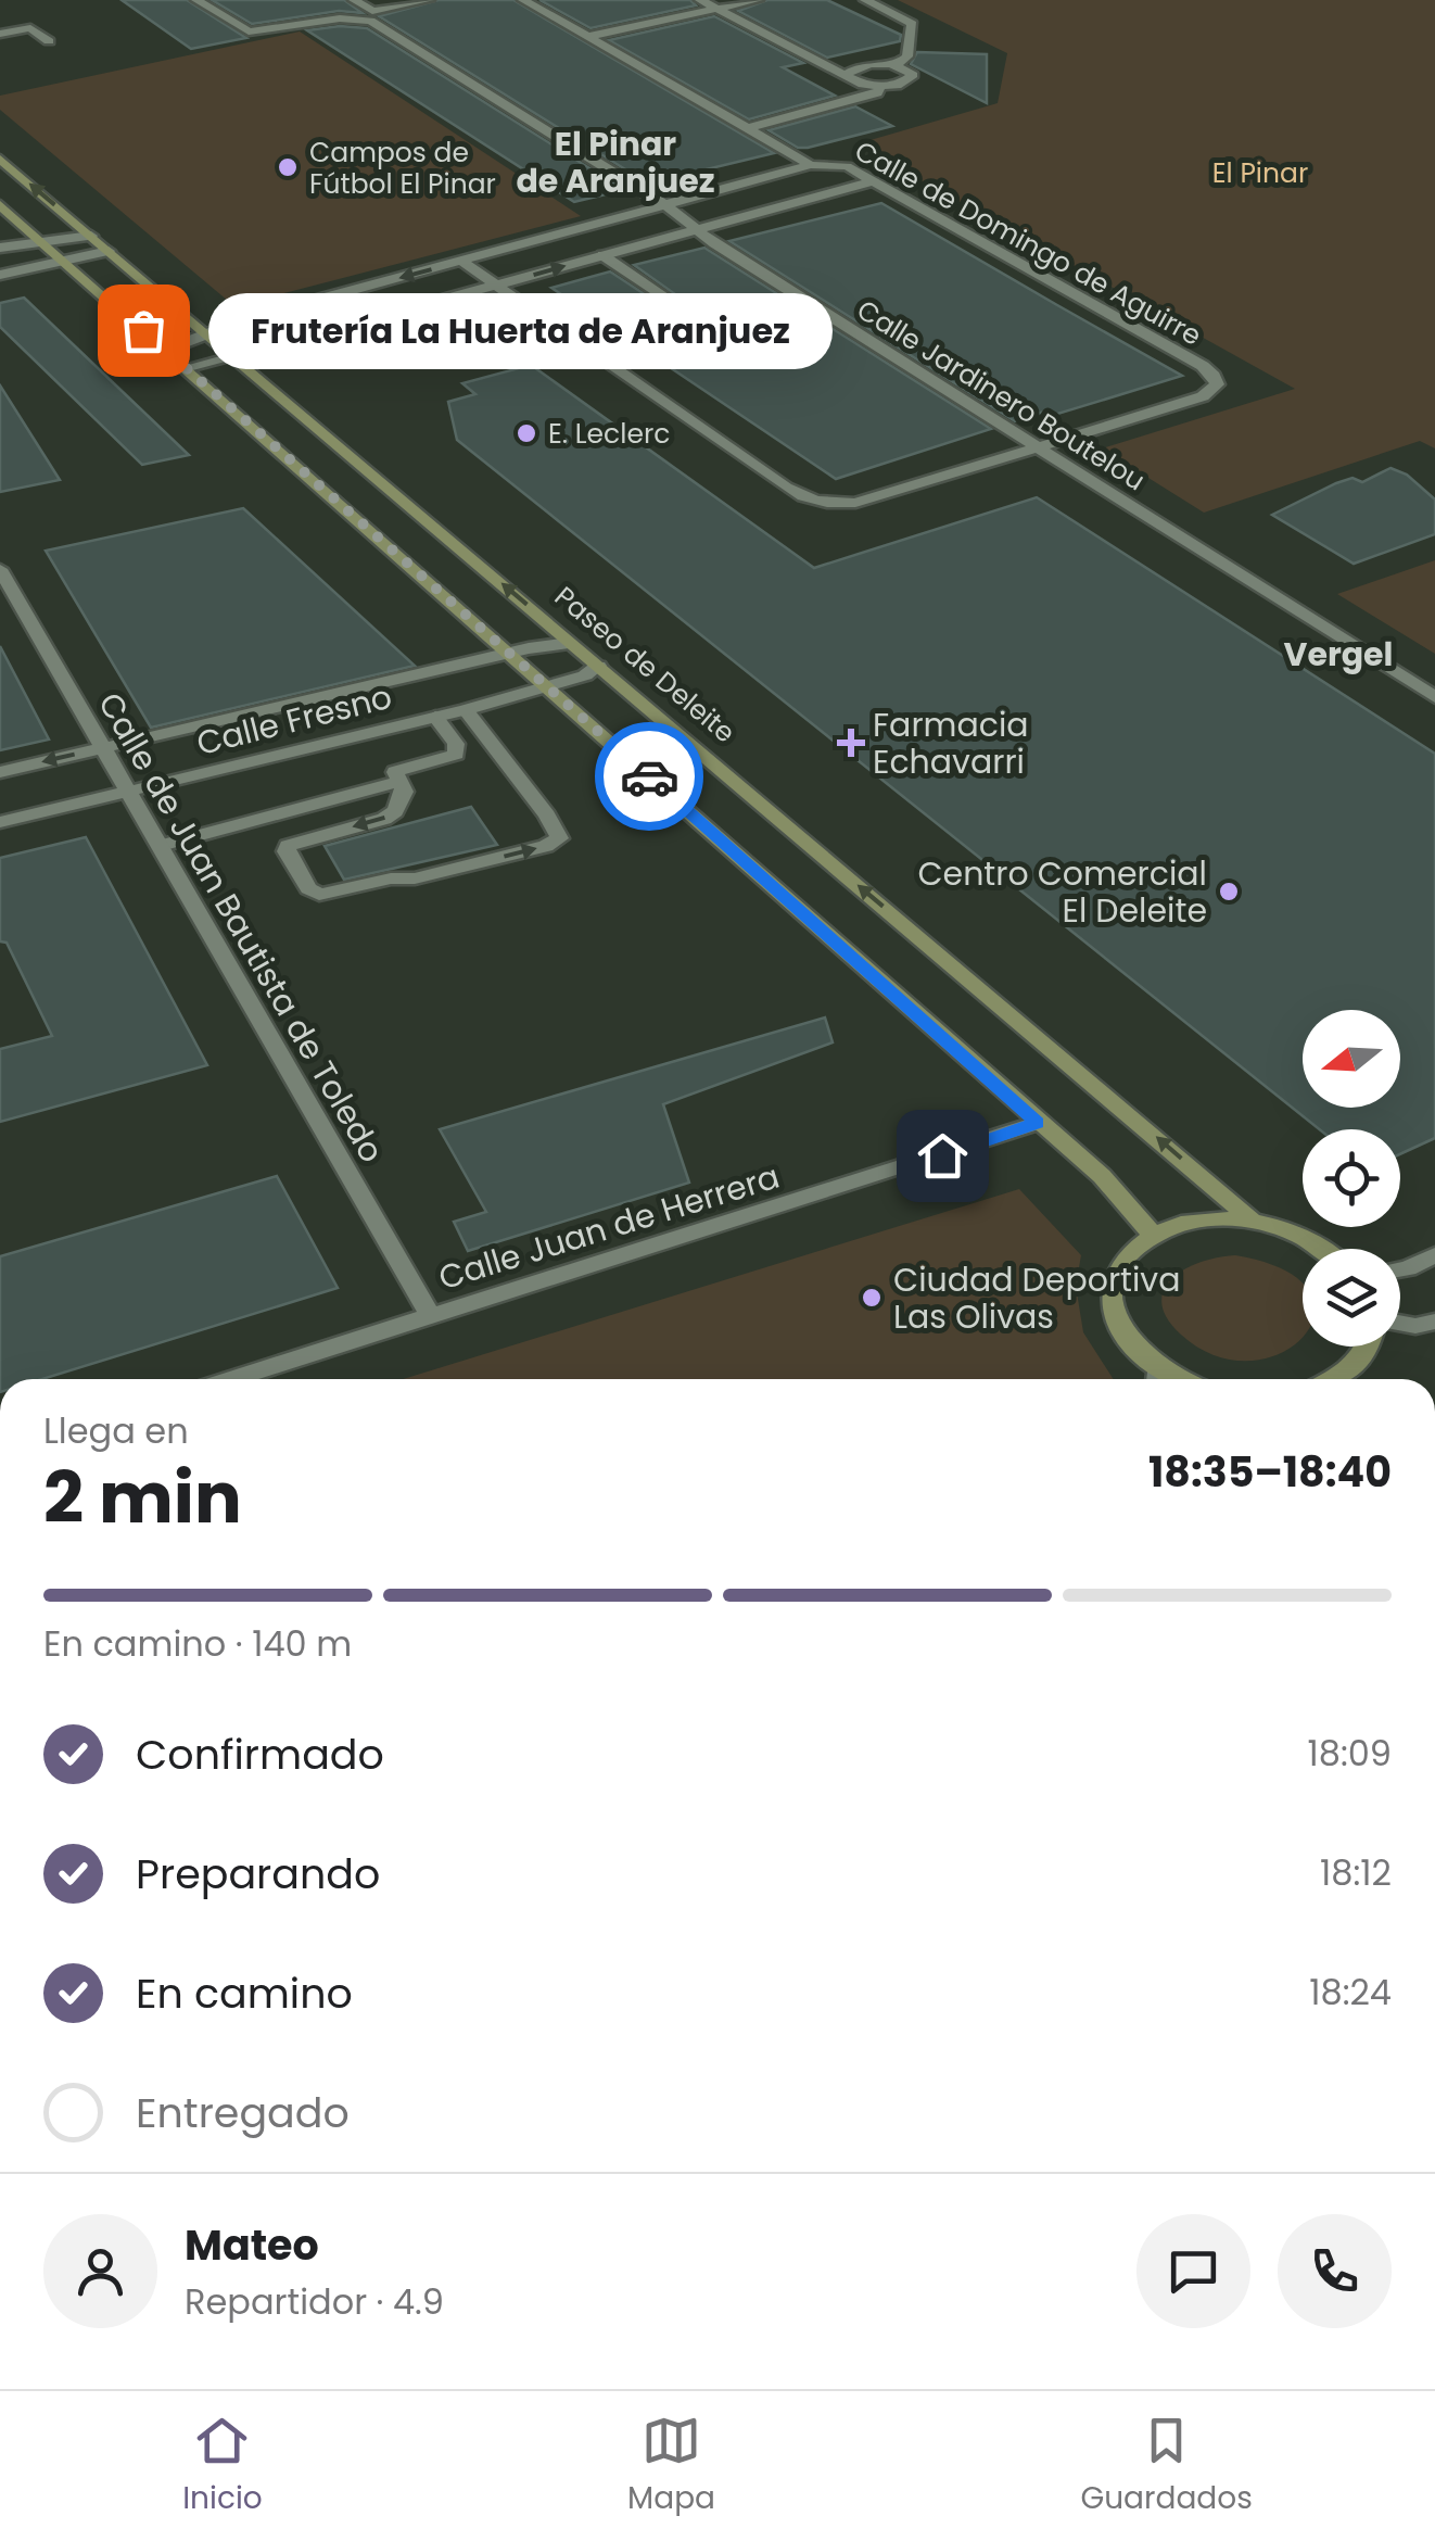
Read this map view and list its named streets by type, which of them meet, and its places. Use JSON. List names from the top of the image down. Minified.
{"streets":{"main road":["Paseo de Deleite"],"street":["Calle de Domingo de Aguirre","Calle Jardinero Boutelou","Calle Fresno","Calle de Juan Bautista de Toledo","Calle Juan de Herrera"]},"crossings":[["Calle de Domingo de Aguirre","Calle Jardinero Boutelou"],["Paseo de Deleite","Calle Fresno"],["Calle Fresno","Calle de Juan Bautista de Toledo"],["Calle de Juan Bautista de Toledo","Calle Juan de Herrera"]],"districts":["El Pinar de Aranjuez","Vergel"],"parks":["El Pinar"],"places":{"other":["Campos de Fútbol El Pinar","Frutería La Huerta de Aranjuez","E. Leclerc","Centro Comercial El Deleite","Ciudad Deportiva Las Olivas"],"health":["Farmacia Echavarri"]},"north":"left","page":{"bubble":"Frutería La Huerta de Aranjuez","heading":["2 min","Llega en","18:35–18:40"],"panel":["Mateo","Repartidor · 4.9"],"bar":"En camino · 140 m","list":[["Confirmado","18:09"],["Preparando","18:12"],["En camino","18:24"],"Entregado"],"tabs":["Inicio","Mapa","Guardados"]}}
